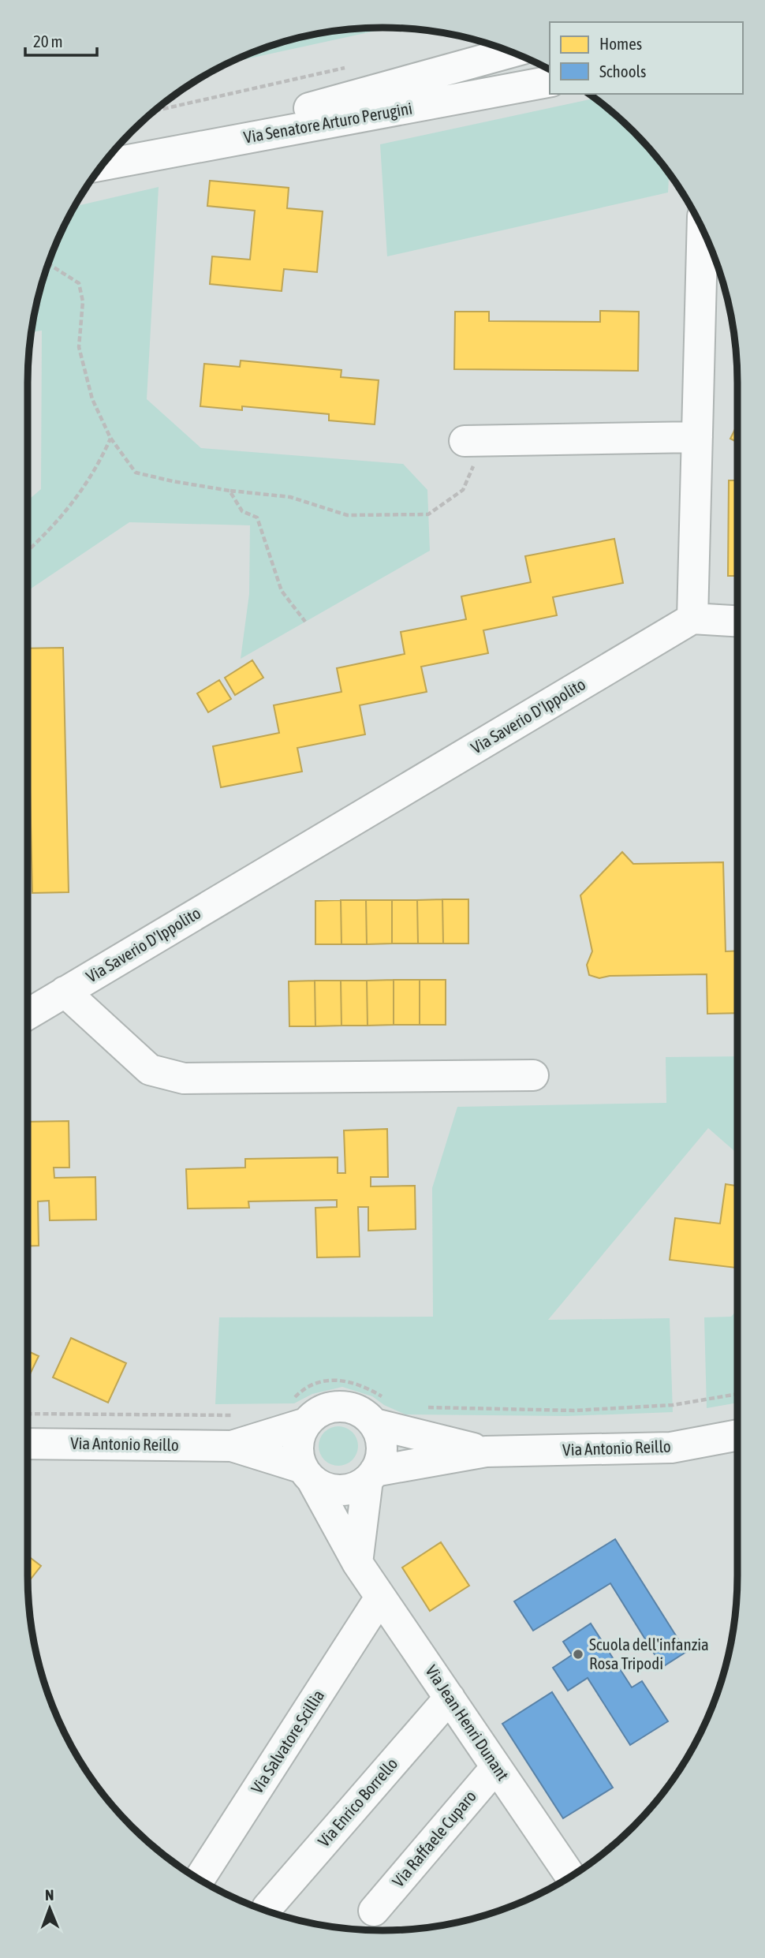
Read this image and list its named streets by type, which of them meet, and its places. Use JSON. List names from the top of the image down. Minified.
{"streets":{"street":["Via Senatore Arturo Perugini","Via Saverio D'Ippolito","Via Antonio Reillo","Via Jean Henri Dunant","Via Salvatore Scillìa","Via Enrico Borrello","Via Raffaele Cuparo"]},"crossings":[["Via Antonio Reillo","Via Jean Henri Dunant"],["Via Jean Henri Dunant","Via Salvatore Scillìa"],["Via Jean Henri Dunant","Via Enrico Borrello"],["Via Jean Henri Dunant","Via Raffaele Cuparo"]],"places":["Scuola dell'infanzia Rosa Tripodi"],"legend":["Homes","Schools"],"scale_bar":"20 m","north":"top"}
